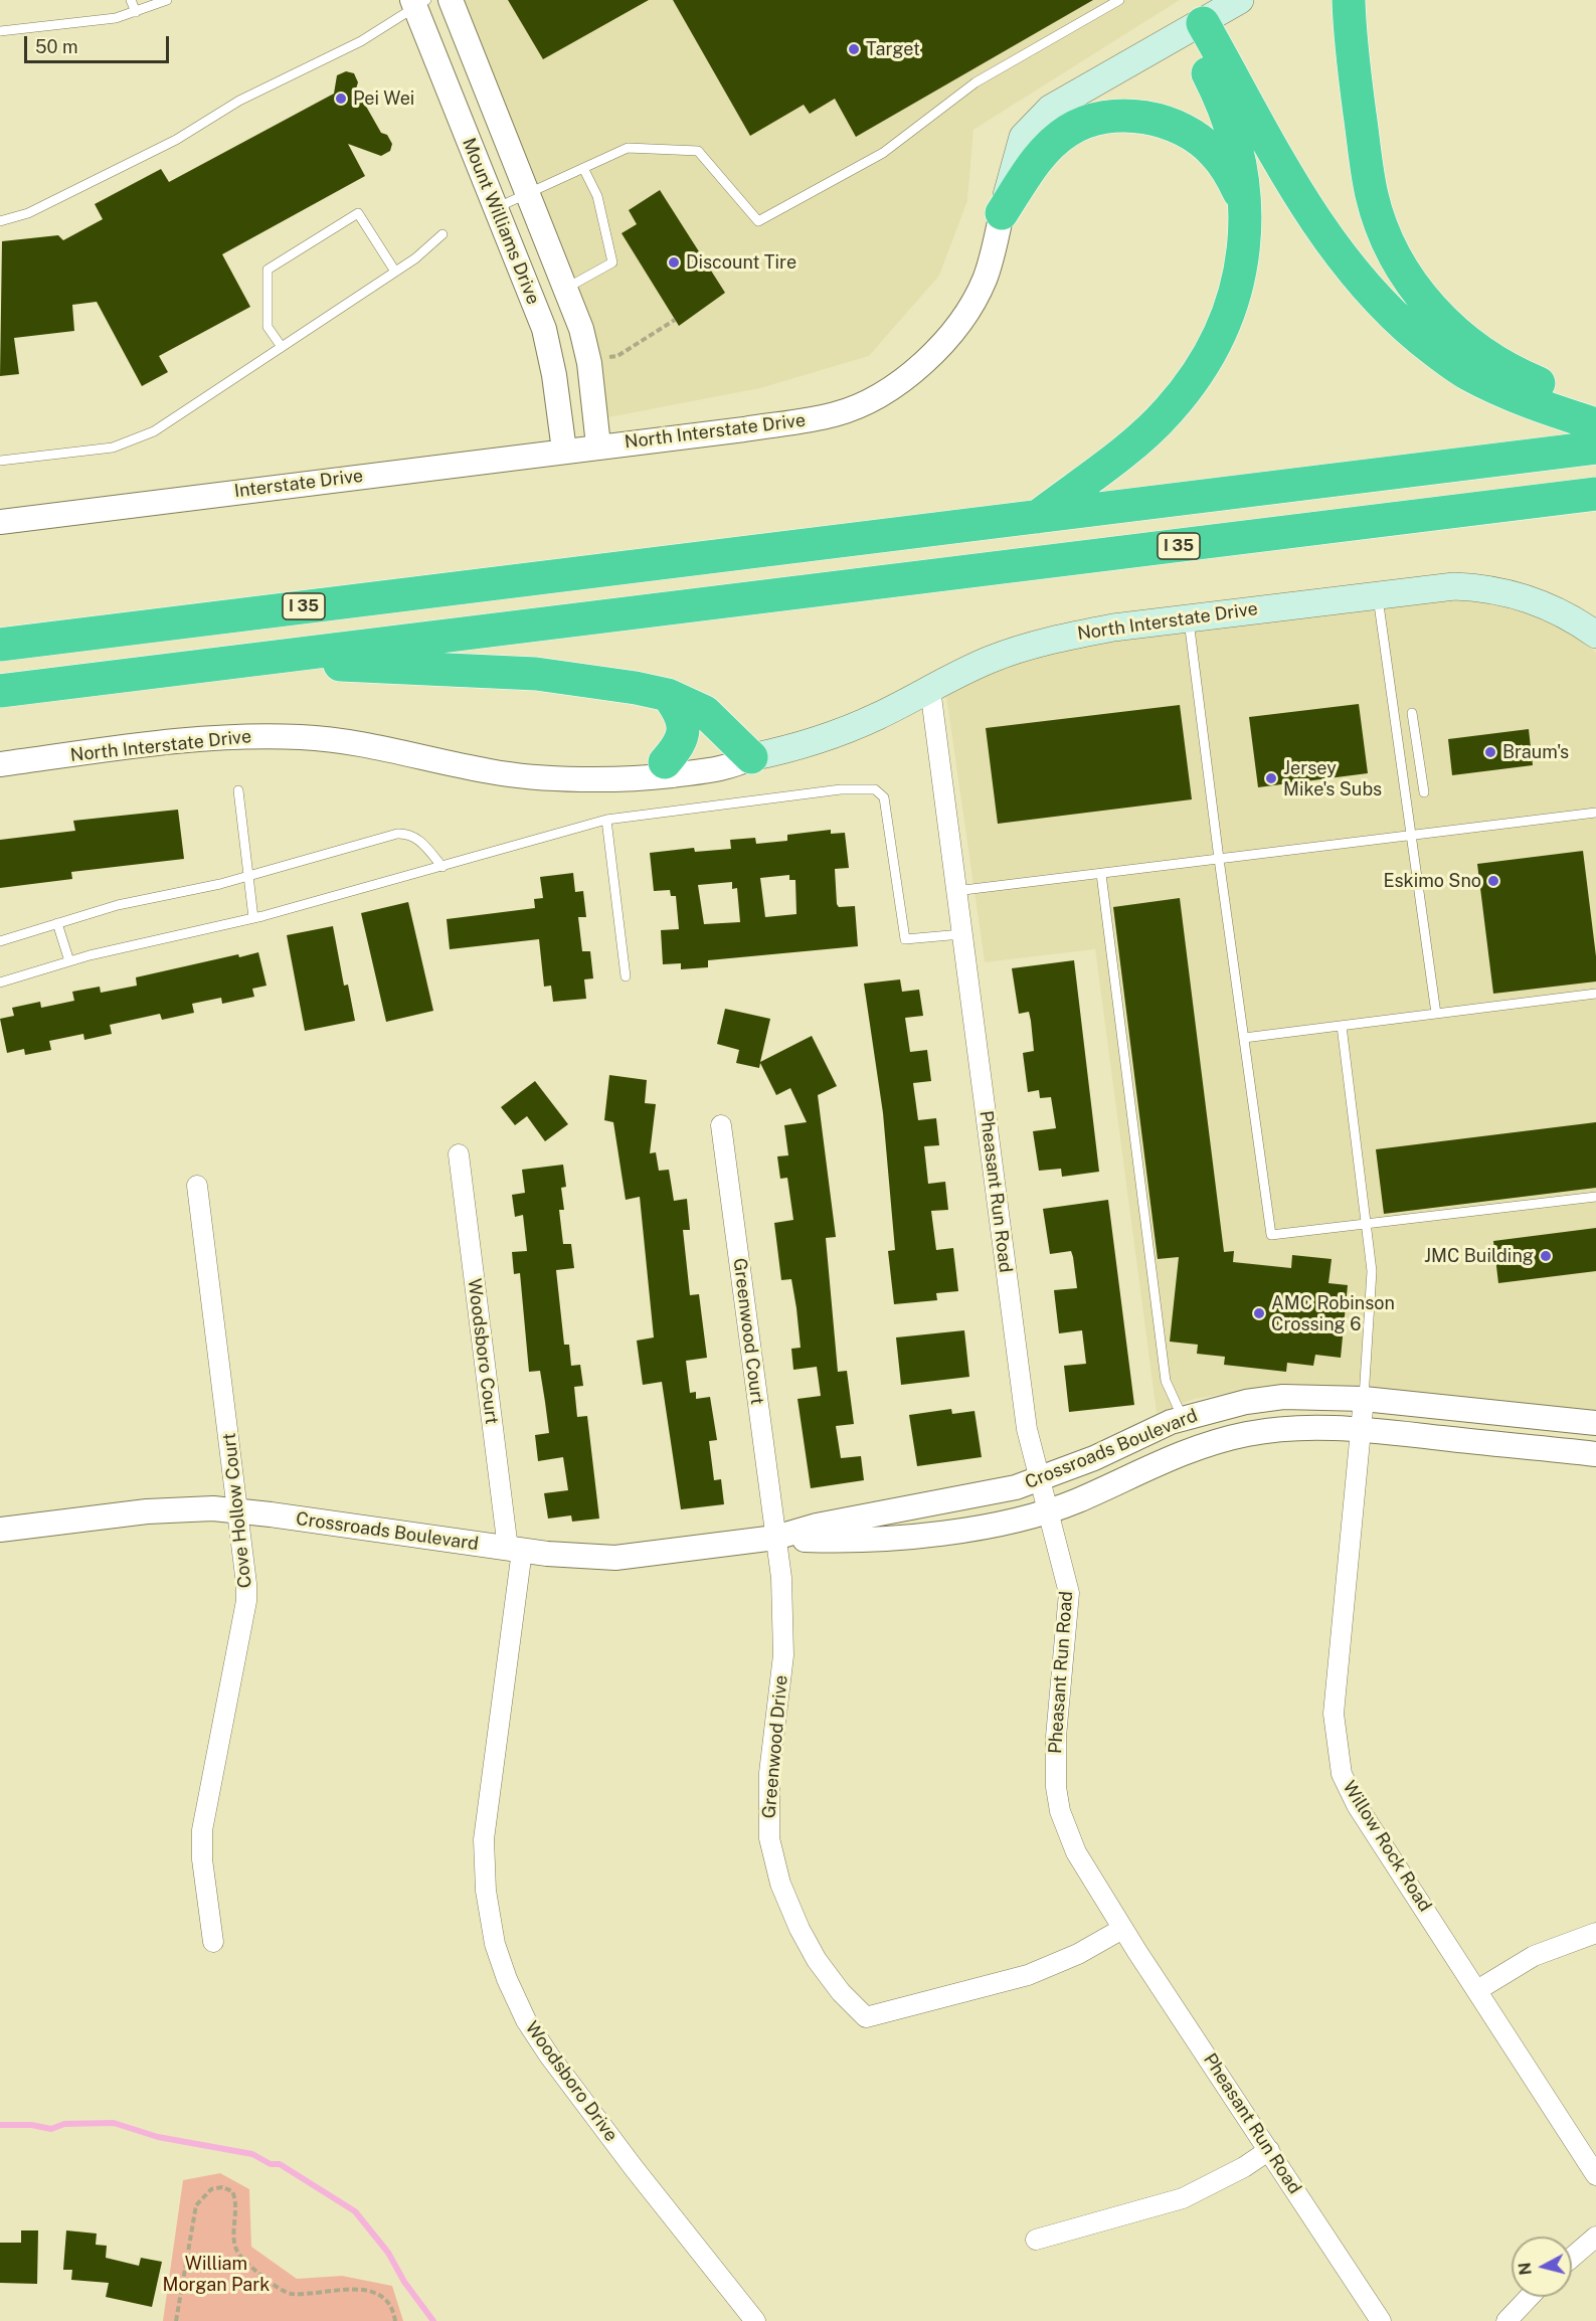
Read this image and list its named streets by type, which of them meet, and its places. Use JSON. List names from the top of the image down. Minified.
{"streets":{"highway":["I 35"],"main road":["North Interstate Drive"],"street":["Mount Williams Drive","Interstate Drive","Pheasant Run Road","Greenwood Court","Woodsboro Court","Crossroads Boulevard","Cove Hollow Court","Greenwood Drive","Willow Rock Road","Woodsboro Drive"]},"crossings":[["Mount Williams Drive","North Interstate Drive"],["Mount Williams Drive","Interstate Drive"],["North Interstate Drive","Interstate Drive"],["North Interstate Drive","Pheasant Run Road"],["Pheasant Run Road","Crossroads Boulevard"],["Pheasant Run Road","Greenwood Drive"],["Greenwood Court","Crossroads Boulevard"],["Greenwood Court","Greenwood Drive"],["Woodsboro Court","Crossroads Boulevard"],["Woodsboro Court","Woodsboro Drive"],["Crossroads Boulevard","Cove Hollow Court"],["Crossroads Boulevard","Greenwood Drive"],["Crossroads Boulevard","Willow Rock Road"],["Crossroads Boulevard","Woodsboro Drive"]],"parks":["William Morgan Park"],"places":["Target","Pei Wei","Discount Tire","Braum's","Jersey Mike's Subs","Eskimo Sno","JMC Building","AMC Robinson Crossing 6"],"scale_bar":"50 m","north":"left"}
